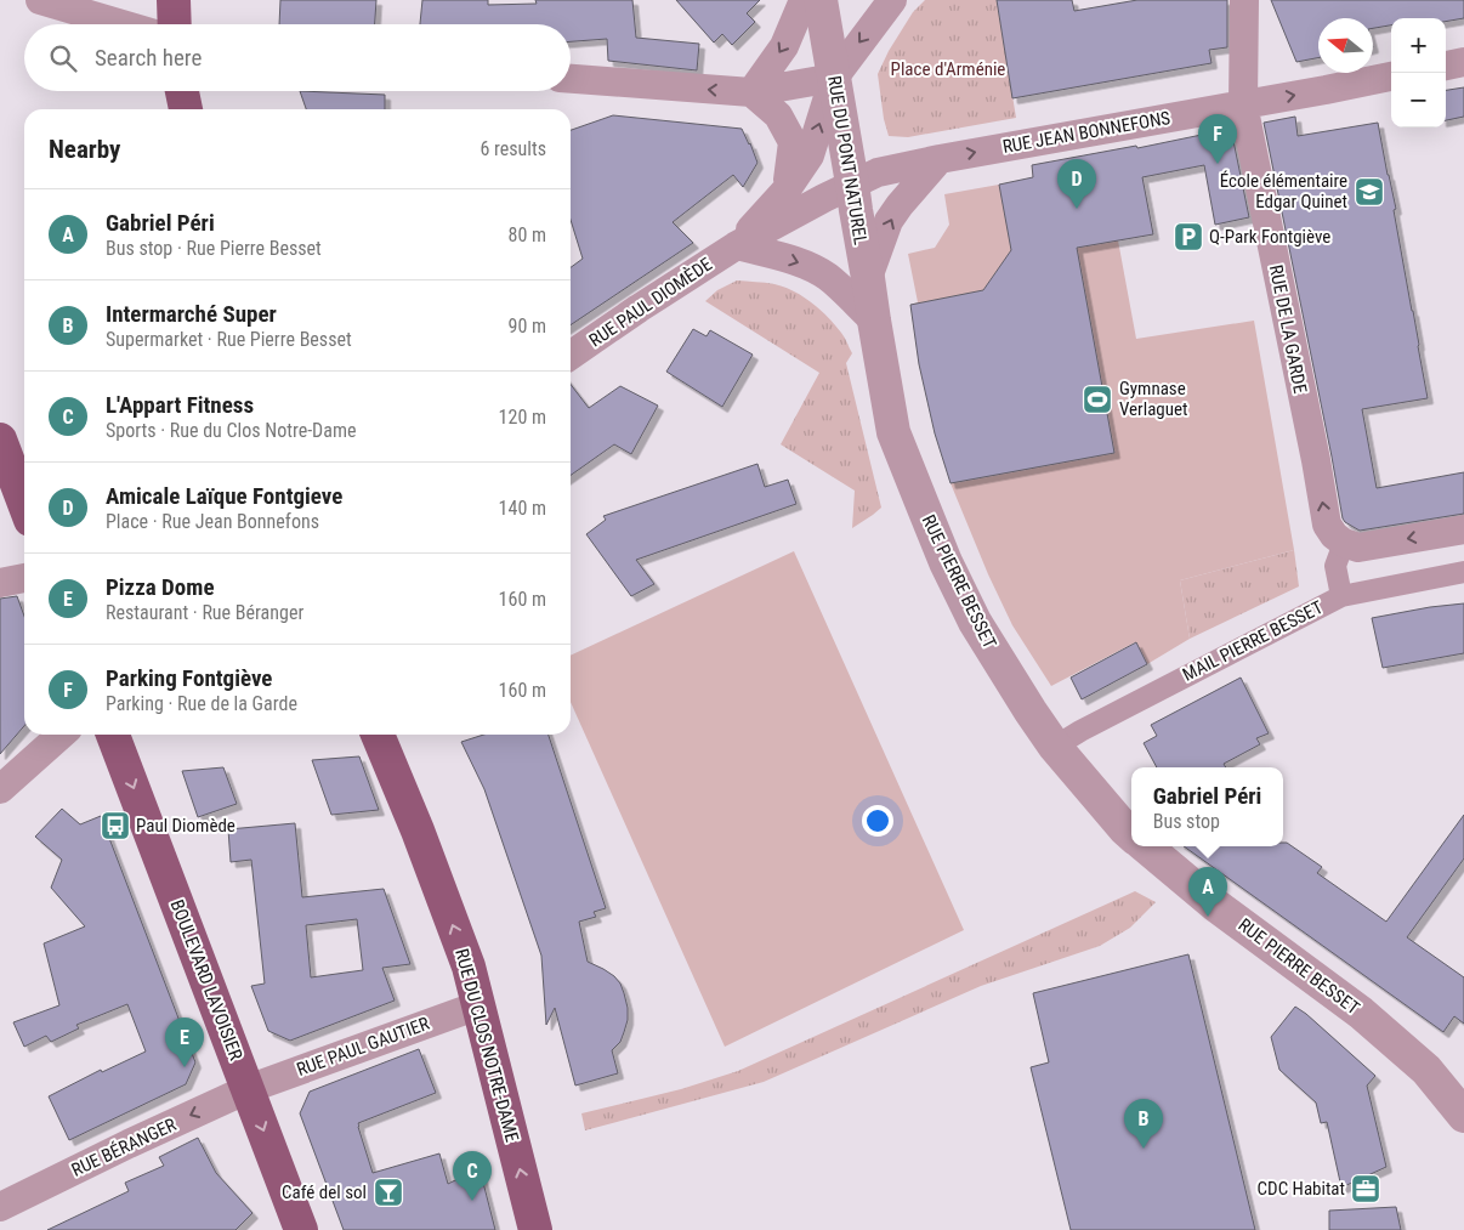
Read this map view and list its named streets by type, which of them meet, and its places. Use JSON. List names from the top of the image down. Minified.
{"streets":{"main road":["BOULEVARD LAVOISIER","RUE DU CLOS NOTRE-DAME"],"street":["RUE JEAN BONNEFONS","RUE DU PONT NATUREL","RUE PAUL DIOMÈDE","RUE DE LA GARDE","RUE PIERRE BESSET","MAIL PIERRE BESSET","RUE PAUL GAUTIER","RUE BÉRANGER"]},"crossings":[["RUE JEAN BONNEFONS","RUE DU PONT NATUREL"],["RUE JEAN BONNEFONS","RUE PAUL DIOMÈDE"],["RUE JEAN BONNEFONS","RUE DE LA GARDE"],["RUE DU PONT NATUREL","RUE PAUL DIOMÈDE"],["RUE DU PONT NATUREL","RUE PIERRE BESSET"],["RUE PIERRE BESSET","MAIL PIERRE BESSET"],["BOULEVARD LAVOISIER","RUE PAUL GAUTIER"],["BOULEVARD LAVOISIER","RUE BÉRANGER"],["RUE DU CLOS NOTRE-DAME","RUE PAUL GAUTIER"],["RUE PAUL GAUTIER","RUE BÉRANGER"]],"one_way":["RUE JEAN BONNEFONS","RUE DE LA GARDE","BOULEVARD LAVOISIER","RUE DU CLOS NOTRE-DAME","RUE BÉRANGER"],"parks":["Place d'Arménie"],"places":{"school or university":["École élémentaire Edgar Quinet"],"parking":["Q-Park Fontgiève"],"sports":["Gymnase Verlaguet"],"bus stop":["Paul Diomède"],"office":["CDC Habitat"],"bar":["Café del sol"]},"north":"left","page":{"map_buttons":["+","−"],"search":"Search here","heading":["Nearby","6 results"],"pins":["F","D","A","E","B","C"],"list":[{"mark":"A","name":"Gabriel Péri","note":"Bus stop · Rue Pierre Besset","value":"80 m"},{"mark":"B","name":"Intermarché Super","note":"Supermarket · Rue Pierre Besset","value":"90 m"},{"mark":"C","name":"L'Appart Fitness","note":"Sports · Rue du Clos Notre-Dame","value":"120 m"},{"mark":"D","name":"Amicale Laïque Fontgieve","note":"Place · Rue Jean Bonnefons","value":"140 m"},{"mark":"E","name":"Pizza Dome","note":"Restaurant · Rue Béranger","value":"160 m"},{"mark":"F","name":"Parking Fontgiève","note":"Parking · Rue de la Garde","value":"160 m"}],"popup":["Gabriel Péri","Bus stop"]}}
